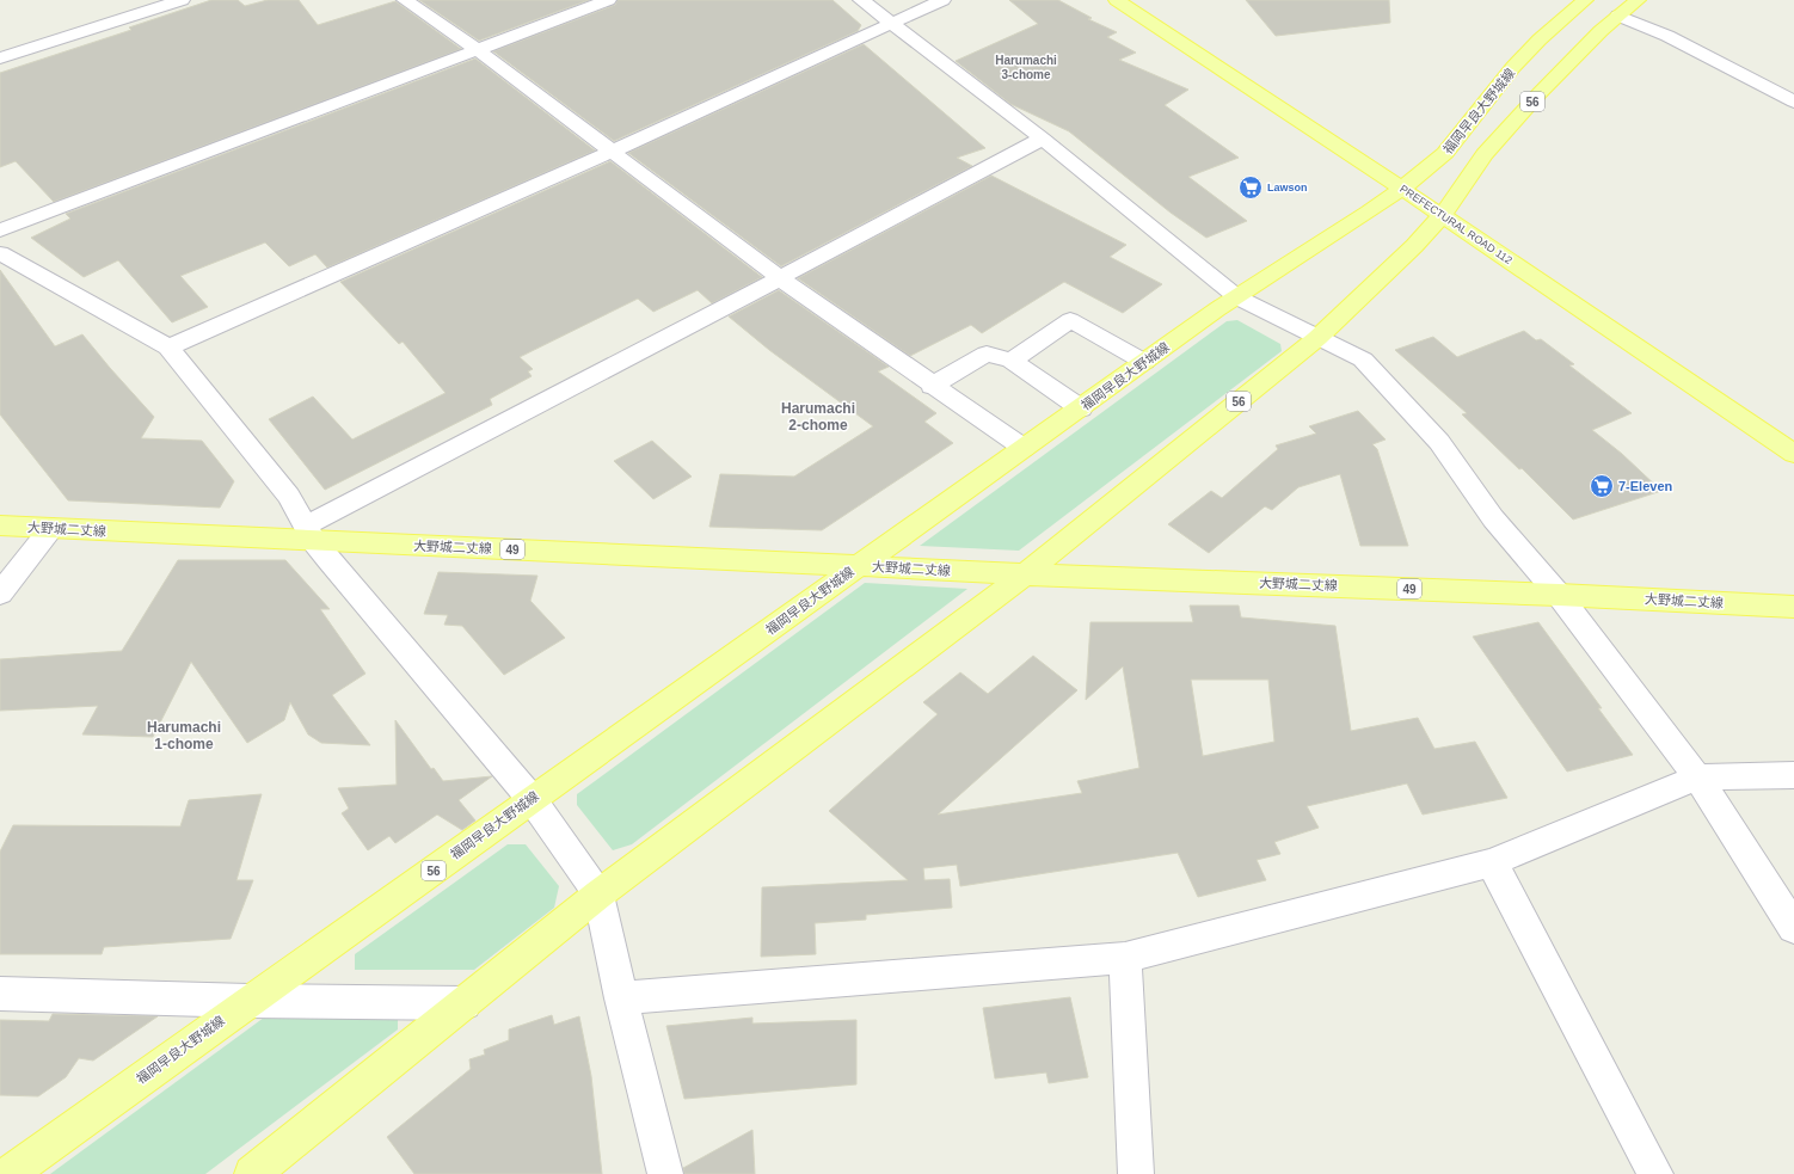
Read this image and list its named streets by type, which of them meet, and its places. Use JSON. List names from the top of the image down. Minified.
{"streets":{"main road":["56","福岡早良大野城線","PREFECTURAL ROAD 112","大野城二丈線","49"]},"crossings":[["56","PREFECTURAL ROAD 112"],["56","大野城二丈線"],["福岡早良大野城線","PREFECTURAL ROAD 112"],["福岡早良大野城線","大野城二丈線"]],"districts":["Harumachi 3-chome","Harumachi 2-chome","Harumachi 1-chome"],"places":{"supermarket":["Lawson","7-Eleven"]}}
